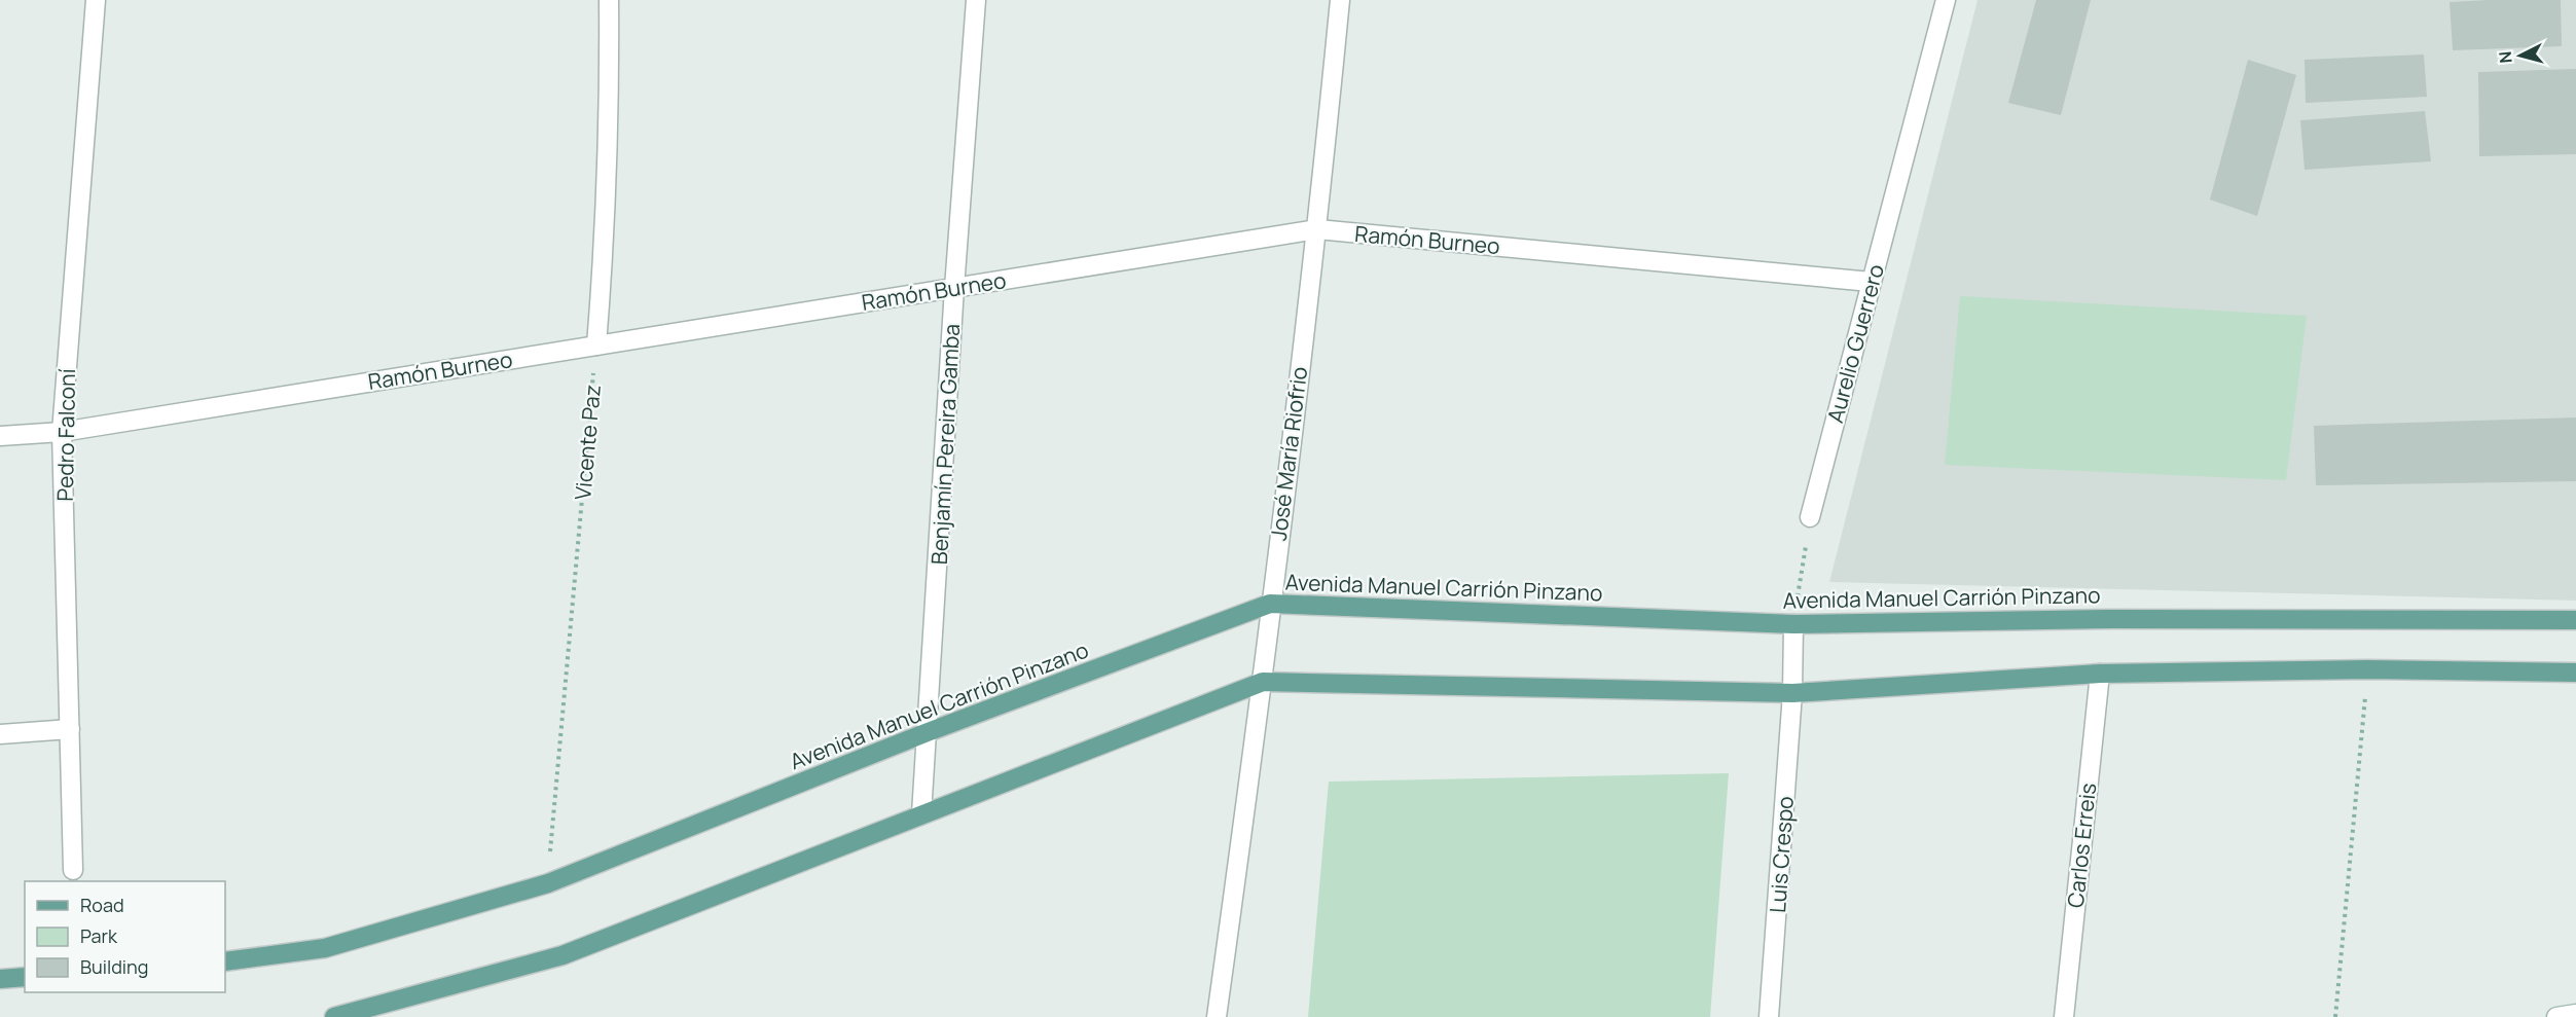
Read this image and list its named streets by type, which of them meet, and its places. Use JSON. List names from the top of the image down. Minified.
{"streets":{"main road":["Avenida Manuel Carrión Pinzano"],"street":["Ramón Burneo","Aurelio Guerrero","Pedro Falconí","Benjamín Pereira Gamba","José María Riofrio","Carlos Erreis","Luis Crespo"],"path":["Vicente Paz"]},"crossings":[["Ramón Burneo","Aurelio Guerrero"],["Ramón Burneo","Pedro Falconí"],["Ramón Burneo","Vicente Paz"],["Ramón Burneo","Benjamín Pereira Gamba"],["Ramón Burneo","José María Riofrio"],["Vicente Paz","Avenida Manuel Carrión Pinzano"],["Benjamín Pereira Gamba","Avenida Manuel Carrión Pinzano"],["José María Riofrio","Avenida Manuel Carrión Pinzano"]],"legend":["Road","Park","Building"],"north":"left"}
